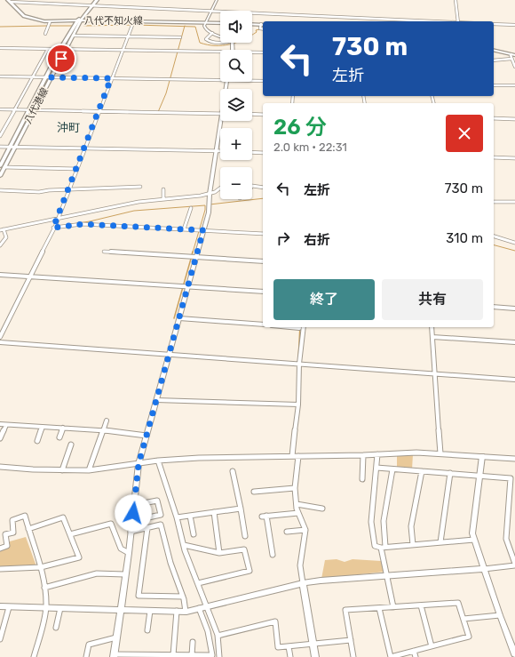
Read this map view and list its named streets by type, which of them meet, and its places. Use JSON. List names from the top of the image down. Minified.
{"streets":{"main road":["八代不知火線","八代港線"]},"crossings":[["八代不知火線","八代港線"]],"districts":["沖町"],"page":{"map_buttons":["+","−"],"turn":["730 m","左折"],"heading":["26 分","2.0 km · 22:31"],"list":[{"name":"左折","value":"730 m"},{"name":"右折","value":"310 m"}],"buttons":["終了","共有"]}}
